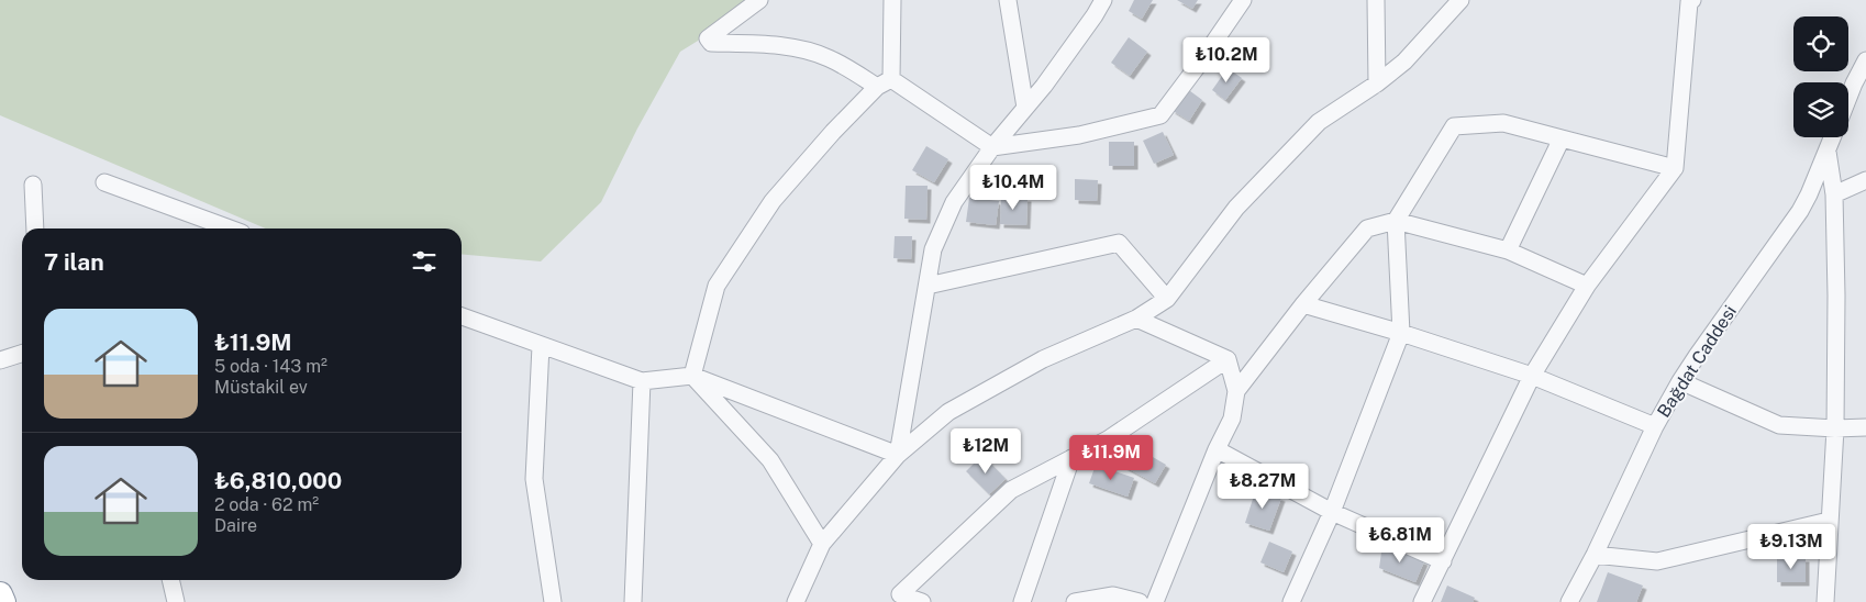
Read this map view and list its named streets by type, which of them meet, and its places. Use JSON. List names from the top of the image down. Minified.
{"streets":{"street":["Bağdat Caddesi"]},"page":{"price":["₺10.2M","₺10.4M","₺12M","₺11.9M","₺8.27M","₺6.81M","₺9.13M"],"heading":"7 ilan","list":[{"name":"₺11.9M","note":"5 oda · 143 m² · Müstakil ev"},{"name":"₺6,810,000","note":"2 oda · 62 m² · Daire"}]}}
